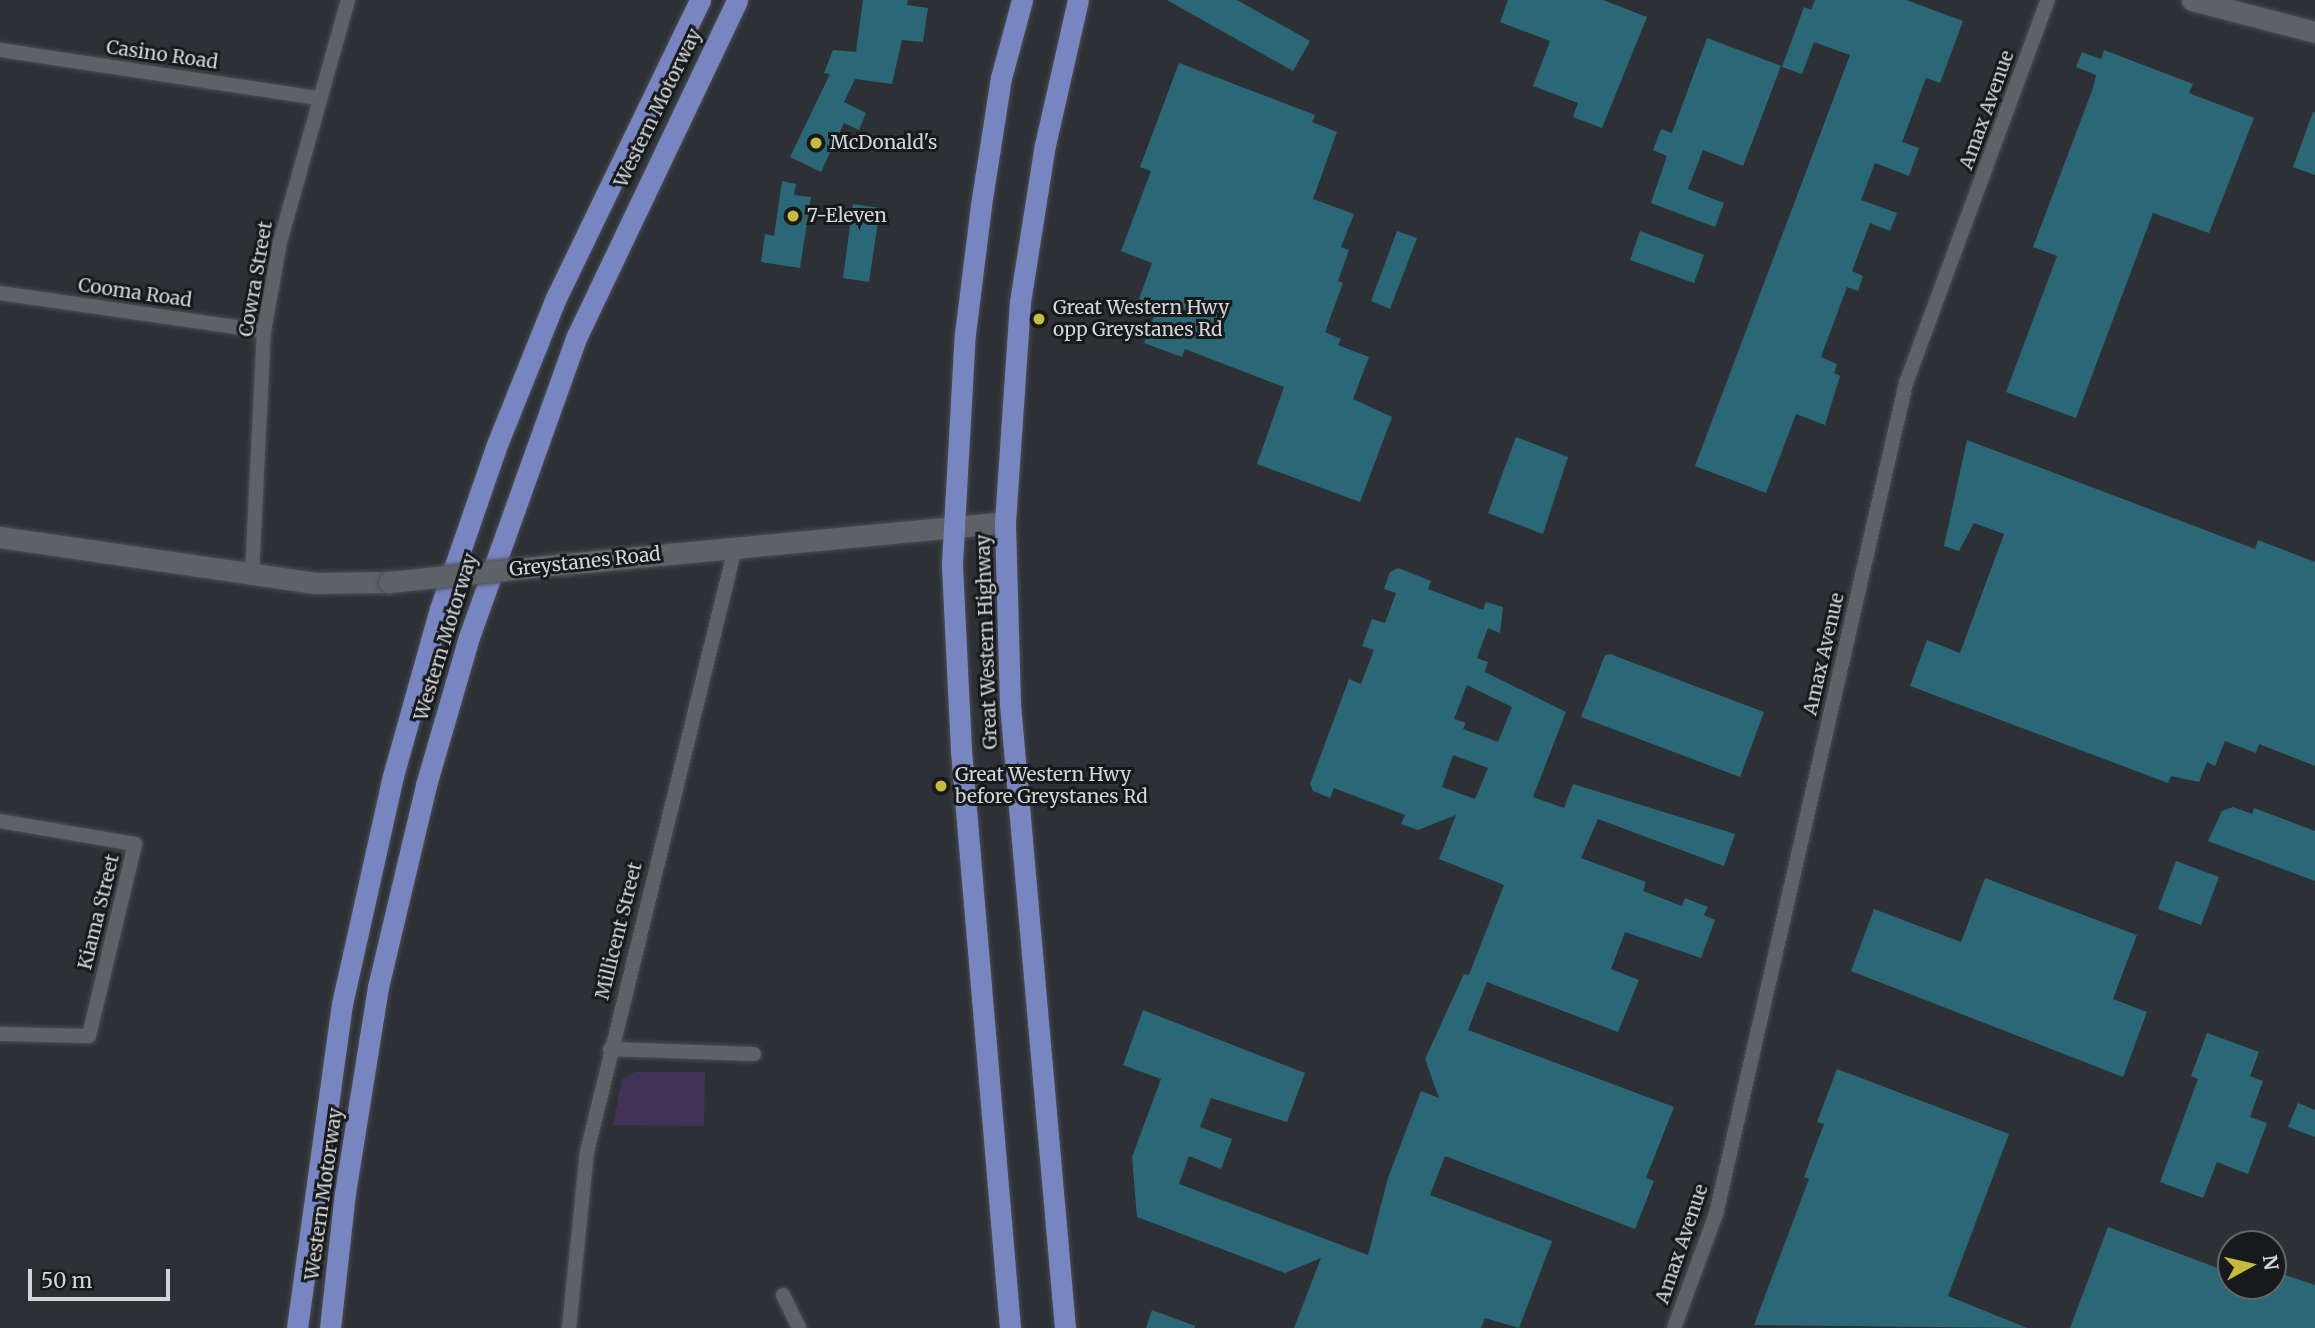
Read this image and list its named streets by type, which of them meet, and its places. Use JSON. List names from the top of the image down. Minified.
{"streets":{"highway":["Western Motorway","Great Western Highway"],"main road":["Greystanes Road"],"street":["Casino Road","Amax Avenue","Cowra Street","Cooma Road","Kiama Street","Millicent Street"]},"crossings":[["Casino Road","Cowra Street"],["Cowra Street","Cooma Road"],["Cowra Street","Greystanes Road"],["Greystanes Road","Great Western Highway"],["Greystanes Road","Millicent Street"]],"places":["McDonald's","7-Eleven","Great Western Hwy opp Greystanes Rd","Great Western Hwy before Greystanes Rd"],"scale_bar":"50 m","north":"right"}
